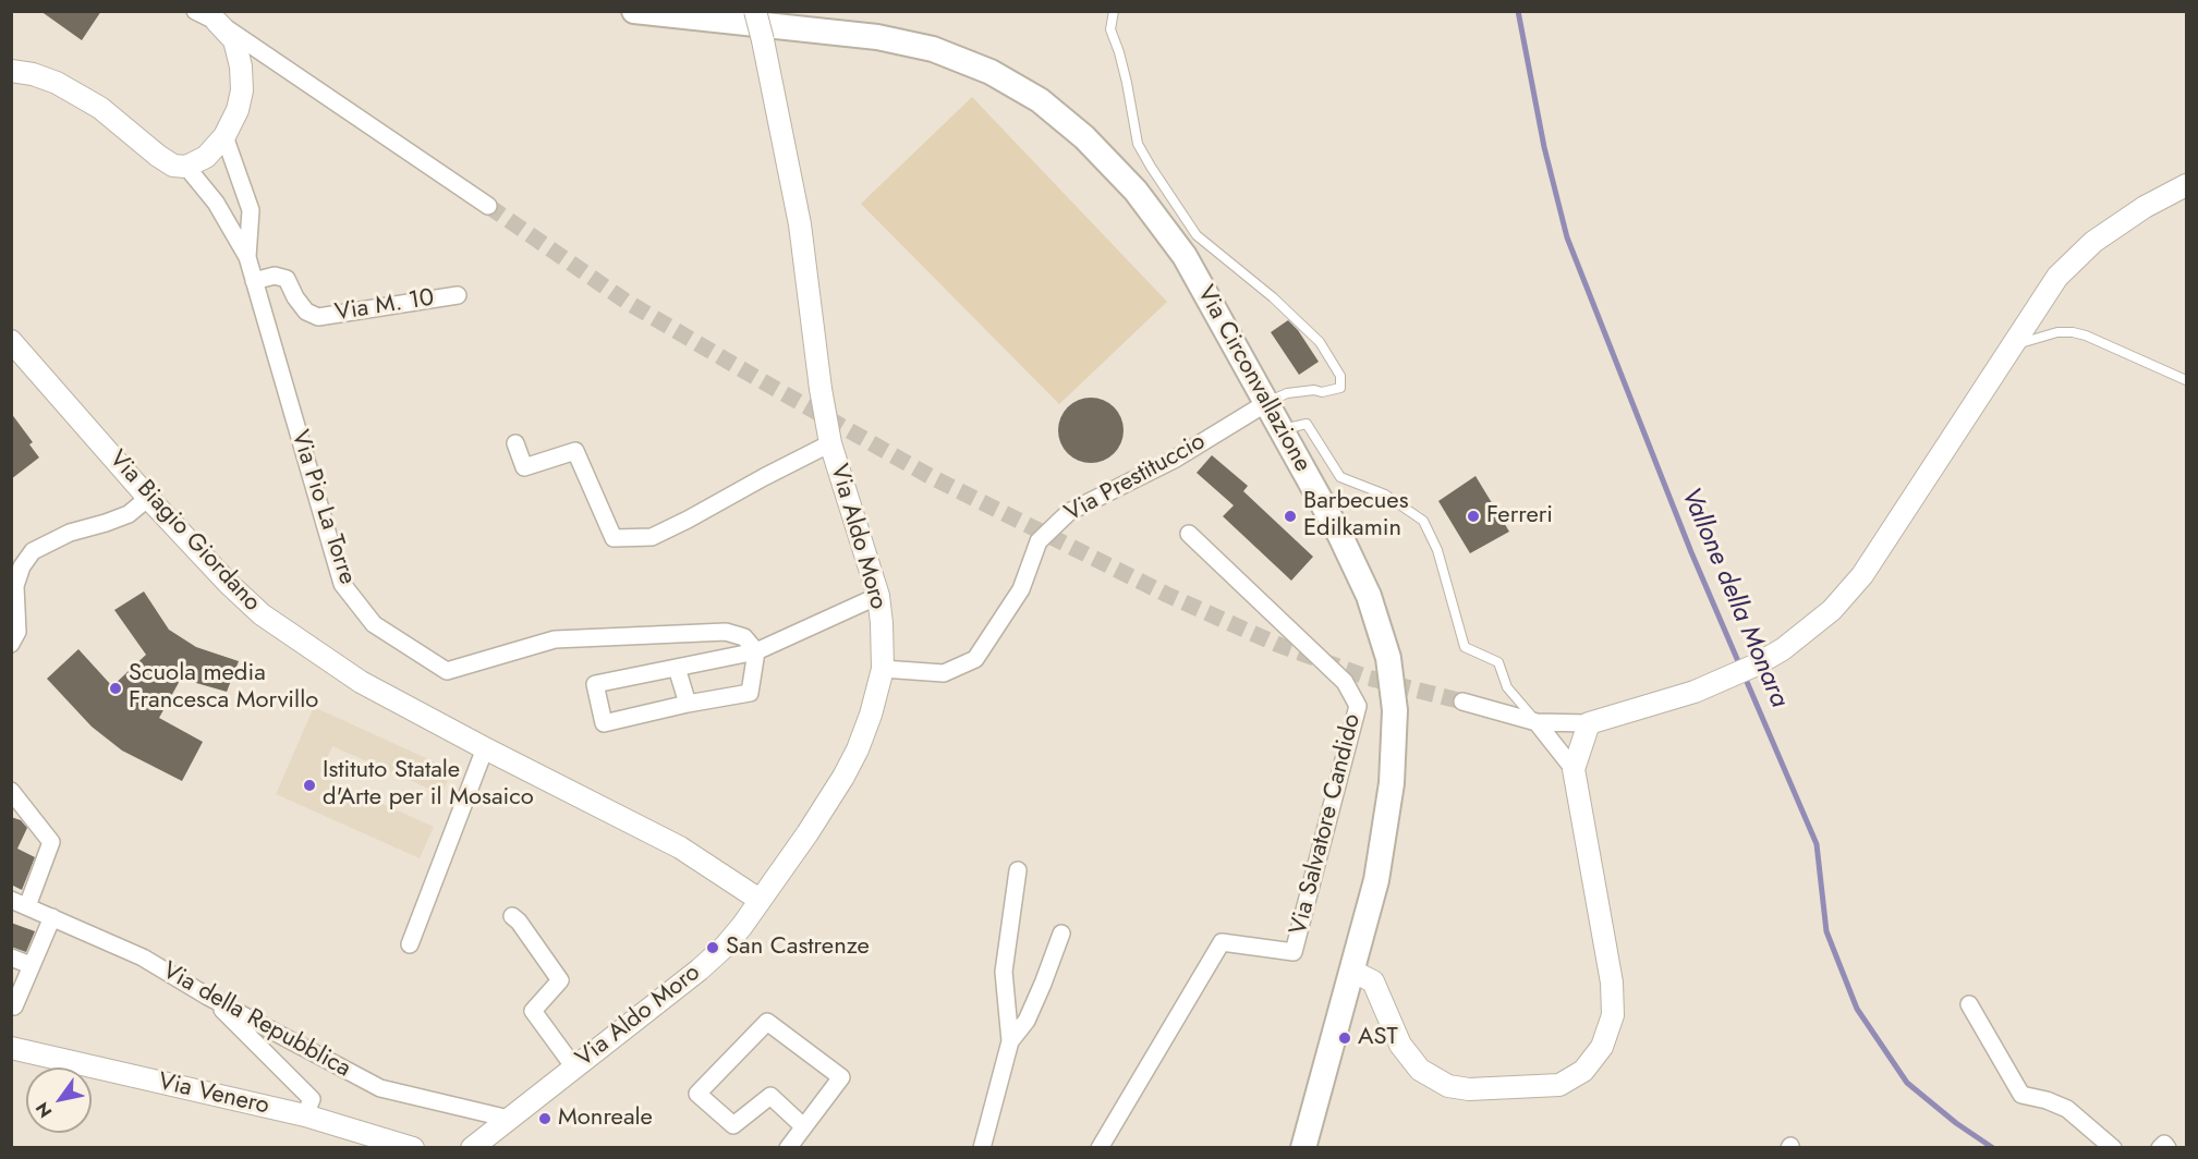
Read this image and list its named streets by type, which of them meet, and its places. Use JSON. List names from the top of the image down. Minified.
{"streets":{"main road":["Via Circonvallazione"],"street":["Via M. 10","Via Prestituccio","Via Pio La Torre","Via Biagio Giordano","Via Aldo Moro","Via Salvatore Candido","Via della Repubblica","Via Venero"]},"crossings":[["Via M. 10","Via Pio La Torre"],["Via Circonvallazione","Via Prestituccio"],["Via Prestituccio","Via Aldo Moro"],["Via Biagio Giordano","Via Aldo Moro"],["Via Aldo Moro","Via della Repubblica"]],"water":["Vallone della Monara"],"places":["Barbecues Edilkamin","Ferreri","Scuola media Francesca Morvillo","Istituto Statale d'Arte per il Mosaico","San Castrenze","AST","Monreale"],"north":"bottom left"}
